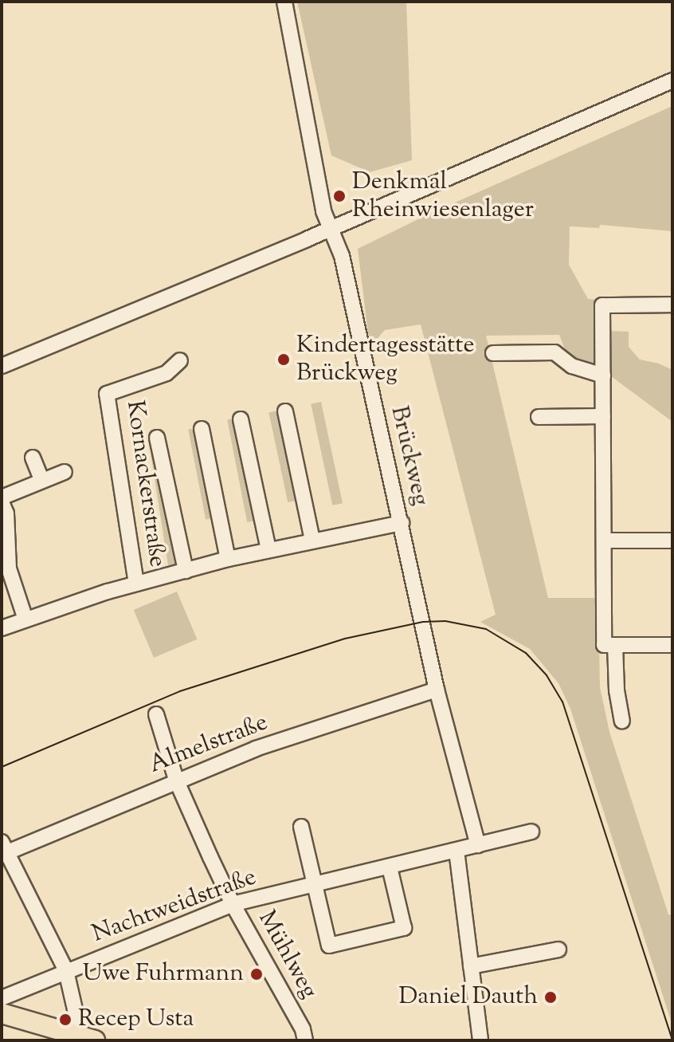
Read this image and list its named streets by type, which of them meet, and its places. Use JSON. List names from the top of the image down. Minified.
{"streets":{"street":["Brückweg","Kornackerstraße","Almelstraße","Nachtweidstraße","Mühlweg"]},"crossings":[["Brückweg","Kornackerstraße"],["Brückweg","Almelstraße"],["Brückweg","Nachtweidstraße"],["Almelstraße","Mühlweg"],["Nachtweidstraße","Mühlweg"]],"places":["Denkmal Rheinwiesenlager","Kindertagesstätte Brückweg","Uwe Fuhrmann","Daniel Dauth","Recep Usta"]}
